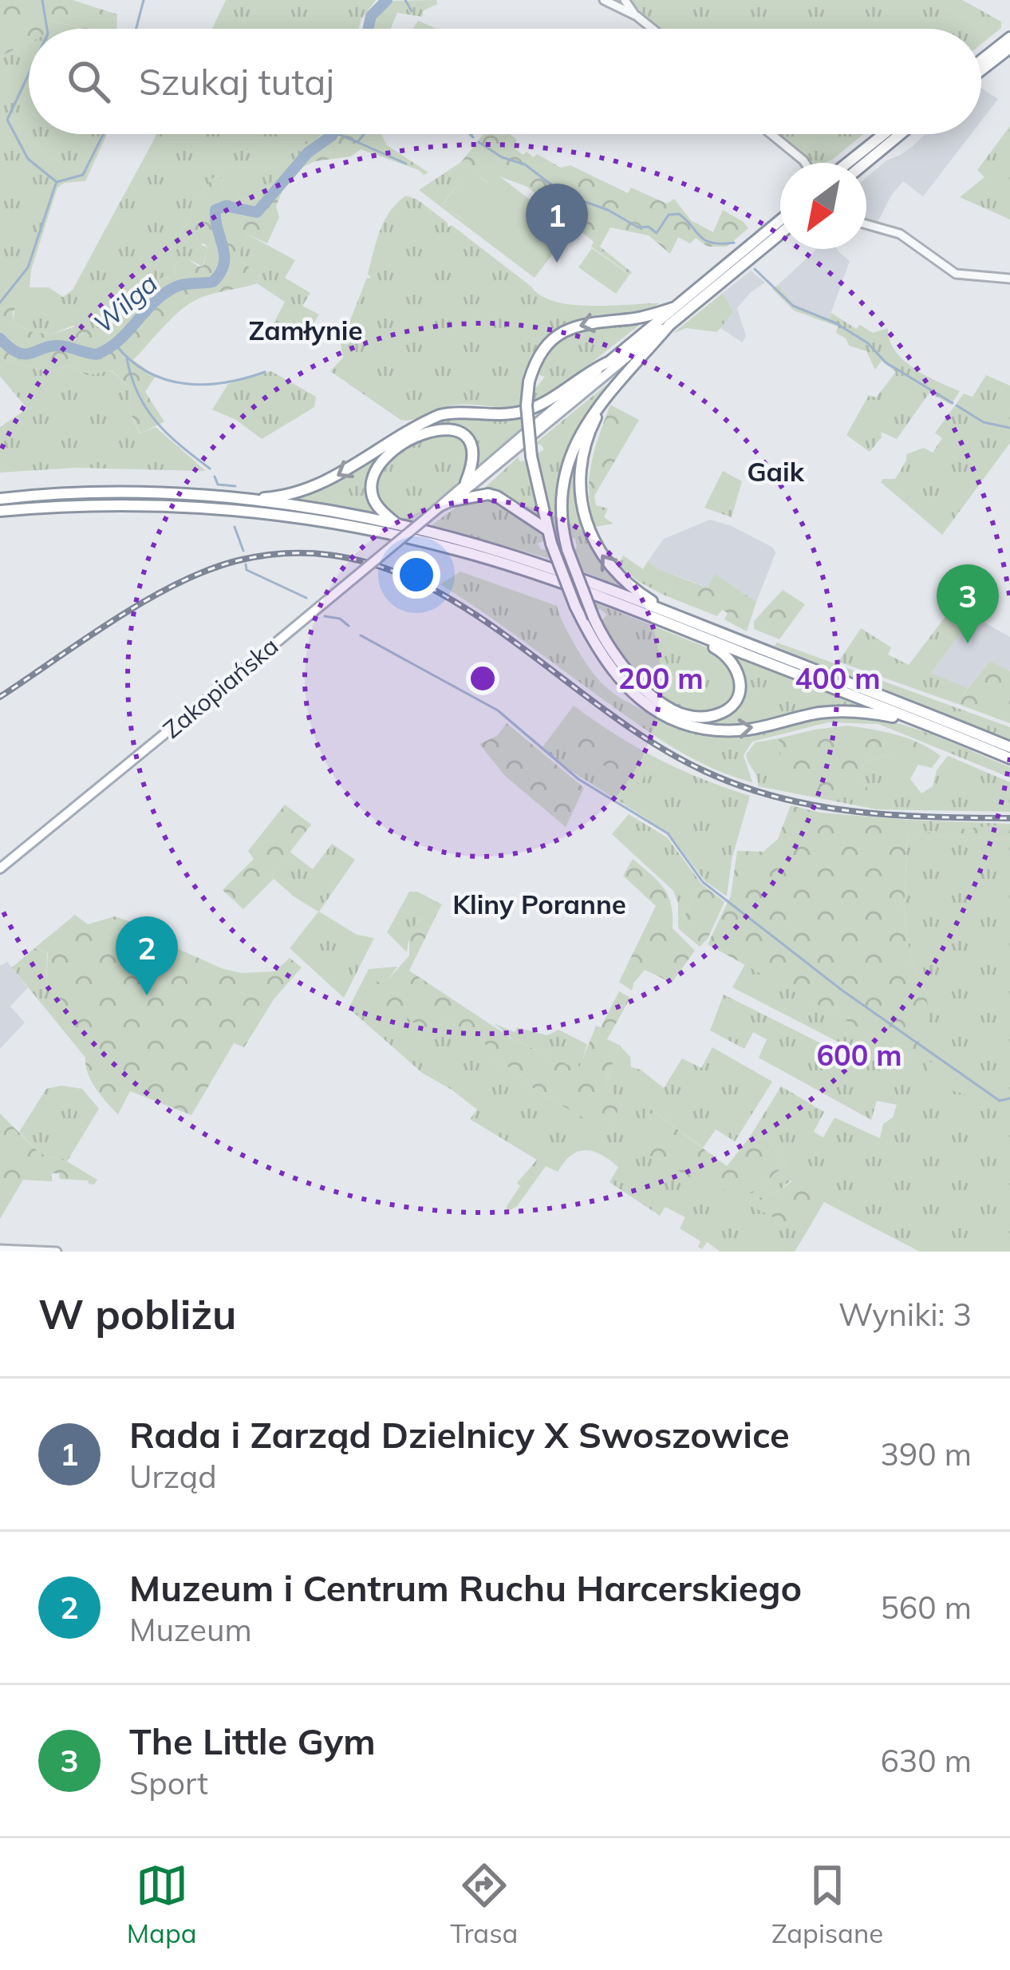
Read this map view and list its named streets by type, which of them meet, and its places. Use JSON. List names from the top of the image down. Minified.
{"streets":{"highway":["Zakopiańska"]},"districts":["Zamłynie","Gaik","Kliny Poranne"],"water":["Wilga"],"north":"bottom left","page":{"search":"Szukaj tutaj","pins":["1","3","2"],"heading":["W pobliżu","Wyniki: 3"],"list":[{"mark":"1","name":"Rada i Zarząd Dzielnicy X Swoszowice","note":"Urząd","value":"390 m"},{"mark":"2","name":"Muzeum i Centrum Ruchu Harcerskiego","note":"Muzeum","value":"560 m"},{"mark":"3","name":"The Little Gym","note":"Sport","value":"630 m"}],"nav":["Mapa","Trasa","Zapisane"]},"rings":["200 m","400 m","600 m"]}
